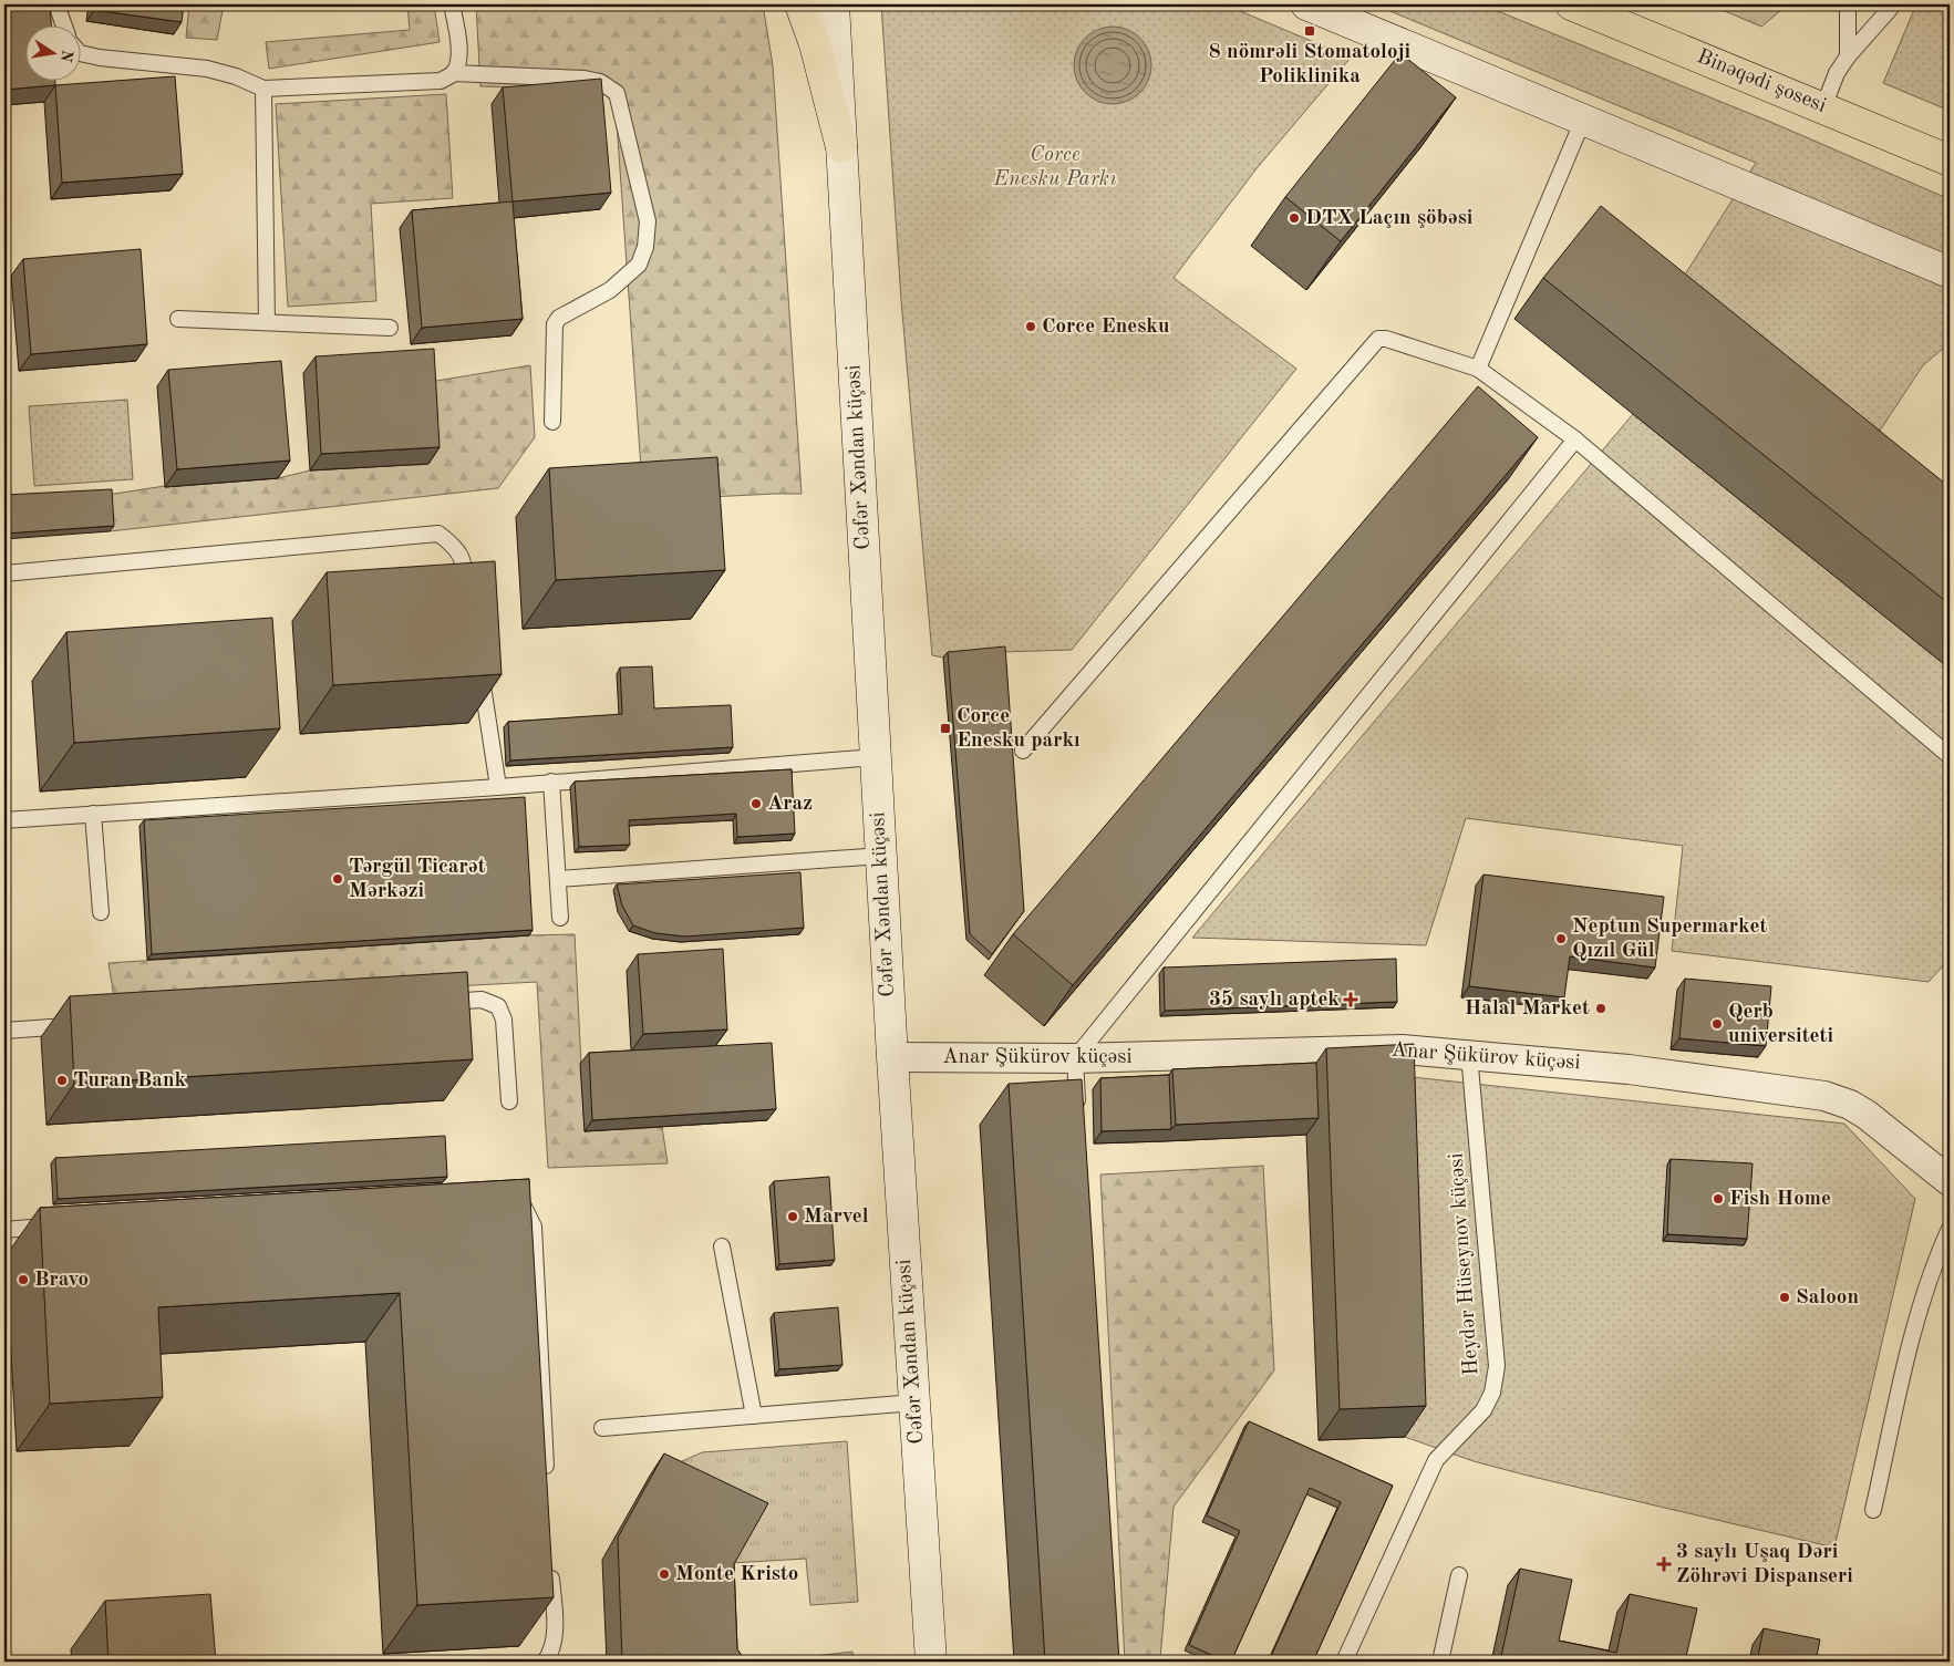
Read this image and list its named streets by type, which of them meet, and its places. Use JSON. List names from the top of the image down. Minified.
{"streets":{"main road":["Binəqədi şosesi","Cəfər Xəndan küçəsi"],"street":["Anar Şükürov küçəsi"],"lane":["Heydər Hüseynov küçəsi"]},"crossings":[["Cəfər Xəndan küçəsi","Anar Şükürov küçəsi"],["Anar Şükürov küçəsi","Heydər Hüseynov küçəsi"]],"parks":["Corce Enesku Parkı"],"places":{"transit":["8 nömrəli Stomatoloji Poliklinika","Corce Enesku parkı"],"other":["DTX Laçın şöbəsi","Corce Enesku","Araz","Tərgül Ticarət Mərkəzi","Neptun Supermarket Qızıl Gül","Halal Market","Qerb universiteti","Turan Bank","Fish Home","Marvel","Bravo","Saloon","Monte Kristo"],"health":["35 saylı aptek","3 saylı Uşaq Dəri Zöhrəvi Dispanseri"]},"north":"right"}
